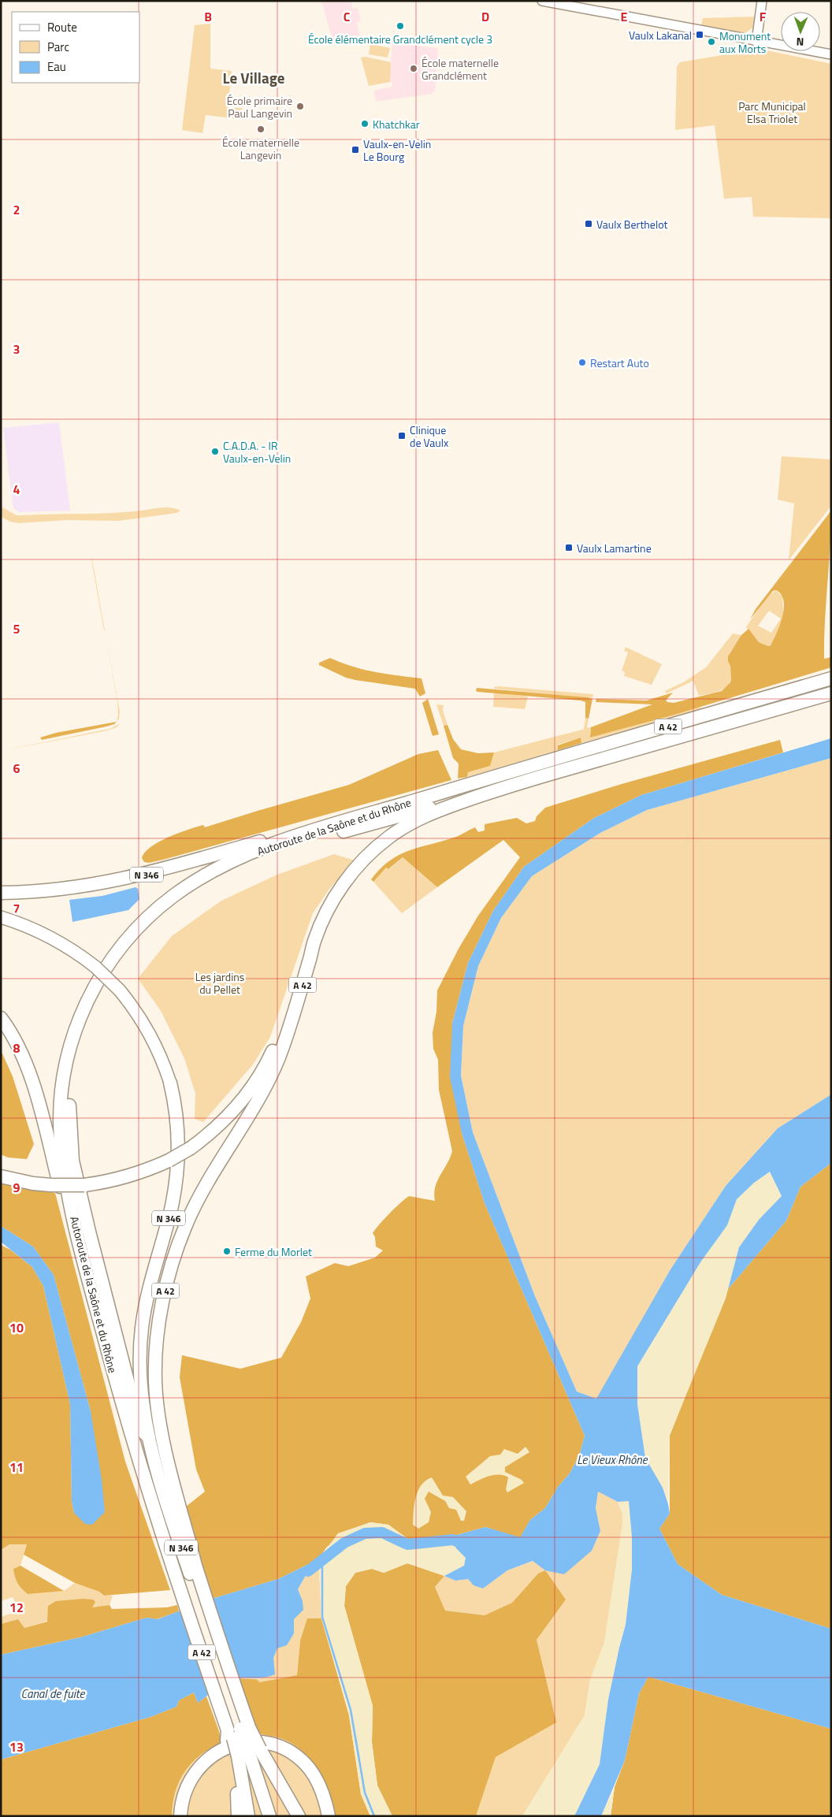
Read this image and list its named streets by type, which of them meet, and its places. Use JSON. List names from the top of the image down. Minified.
{"streets":{"highway":["A 42","Autoroute de la Saône et du Rhône","N 346"]},"crossings":[["A 42","Autoroute de la Saône et du Rhône"],["A 42","N 346"],["Autoroute de la Saône et du Rhône","N 346"]],"districts":["Le Village"],"water":["Le Vieux Rhône","Canal de fuite"],"parks":["Parc Municipal Elsa Triolet","Les jardins du Pellet"],"places":{"other":["École élémentaire Grandclément cycle 3","Monument aux Morts","École maternelle Grandclément","École primaire Paul Langevin","Khatchkar","École maternelle Langevin","Restart Auto","C.A.D.A. - IR Vaulx-en-Velin","Ferme du Morlet"],"transit":["Vaulx Lakanal","Vaulx-en-Velin Le Bourg","Vaulx Berthelot","Clinique de Vaulx","Vaulx Lamartine"]},"legend":["Route","Parc","Eau"],"north":"bottom","grid":{"columns":["B","C","D","E","F"],"rows":["2","3","4","5","6","7","8","9","10","11","12","13"]}}
